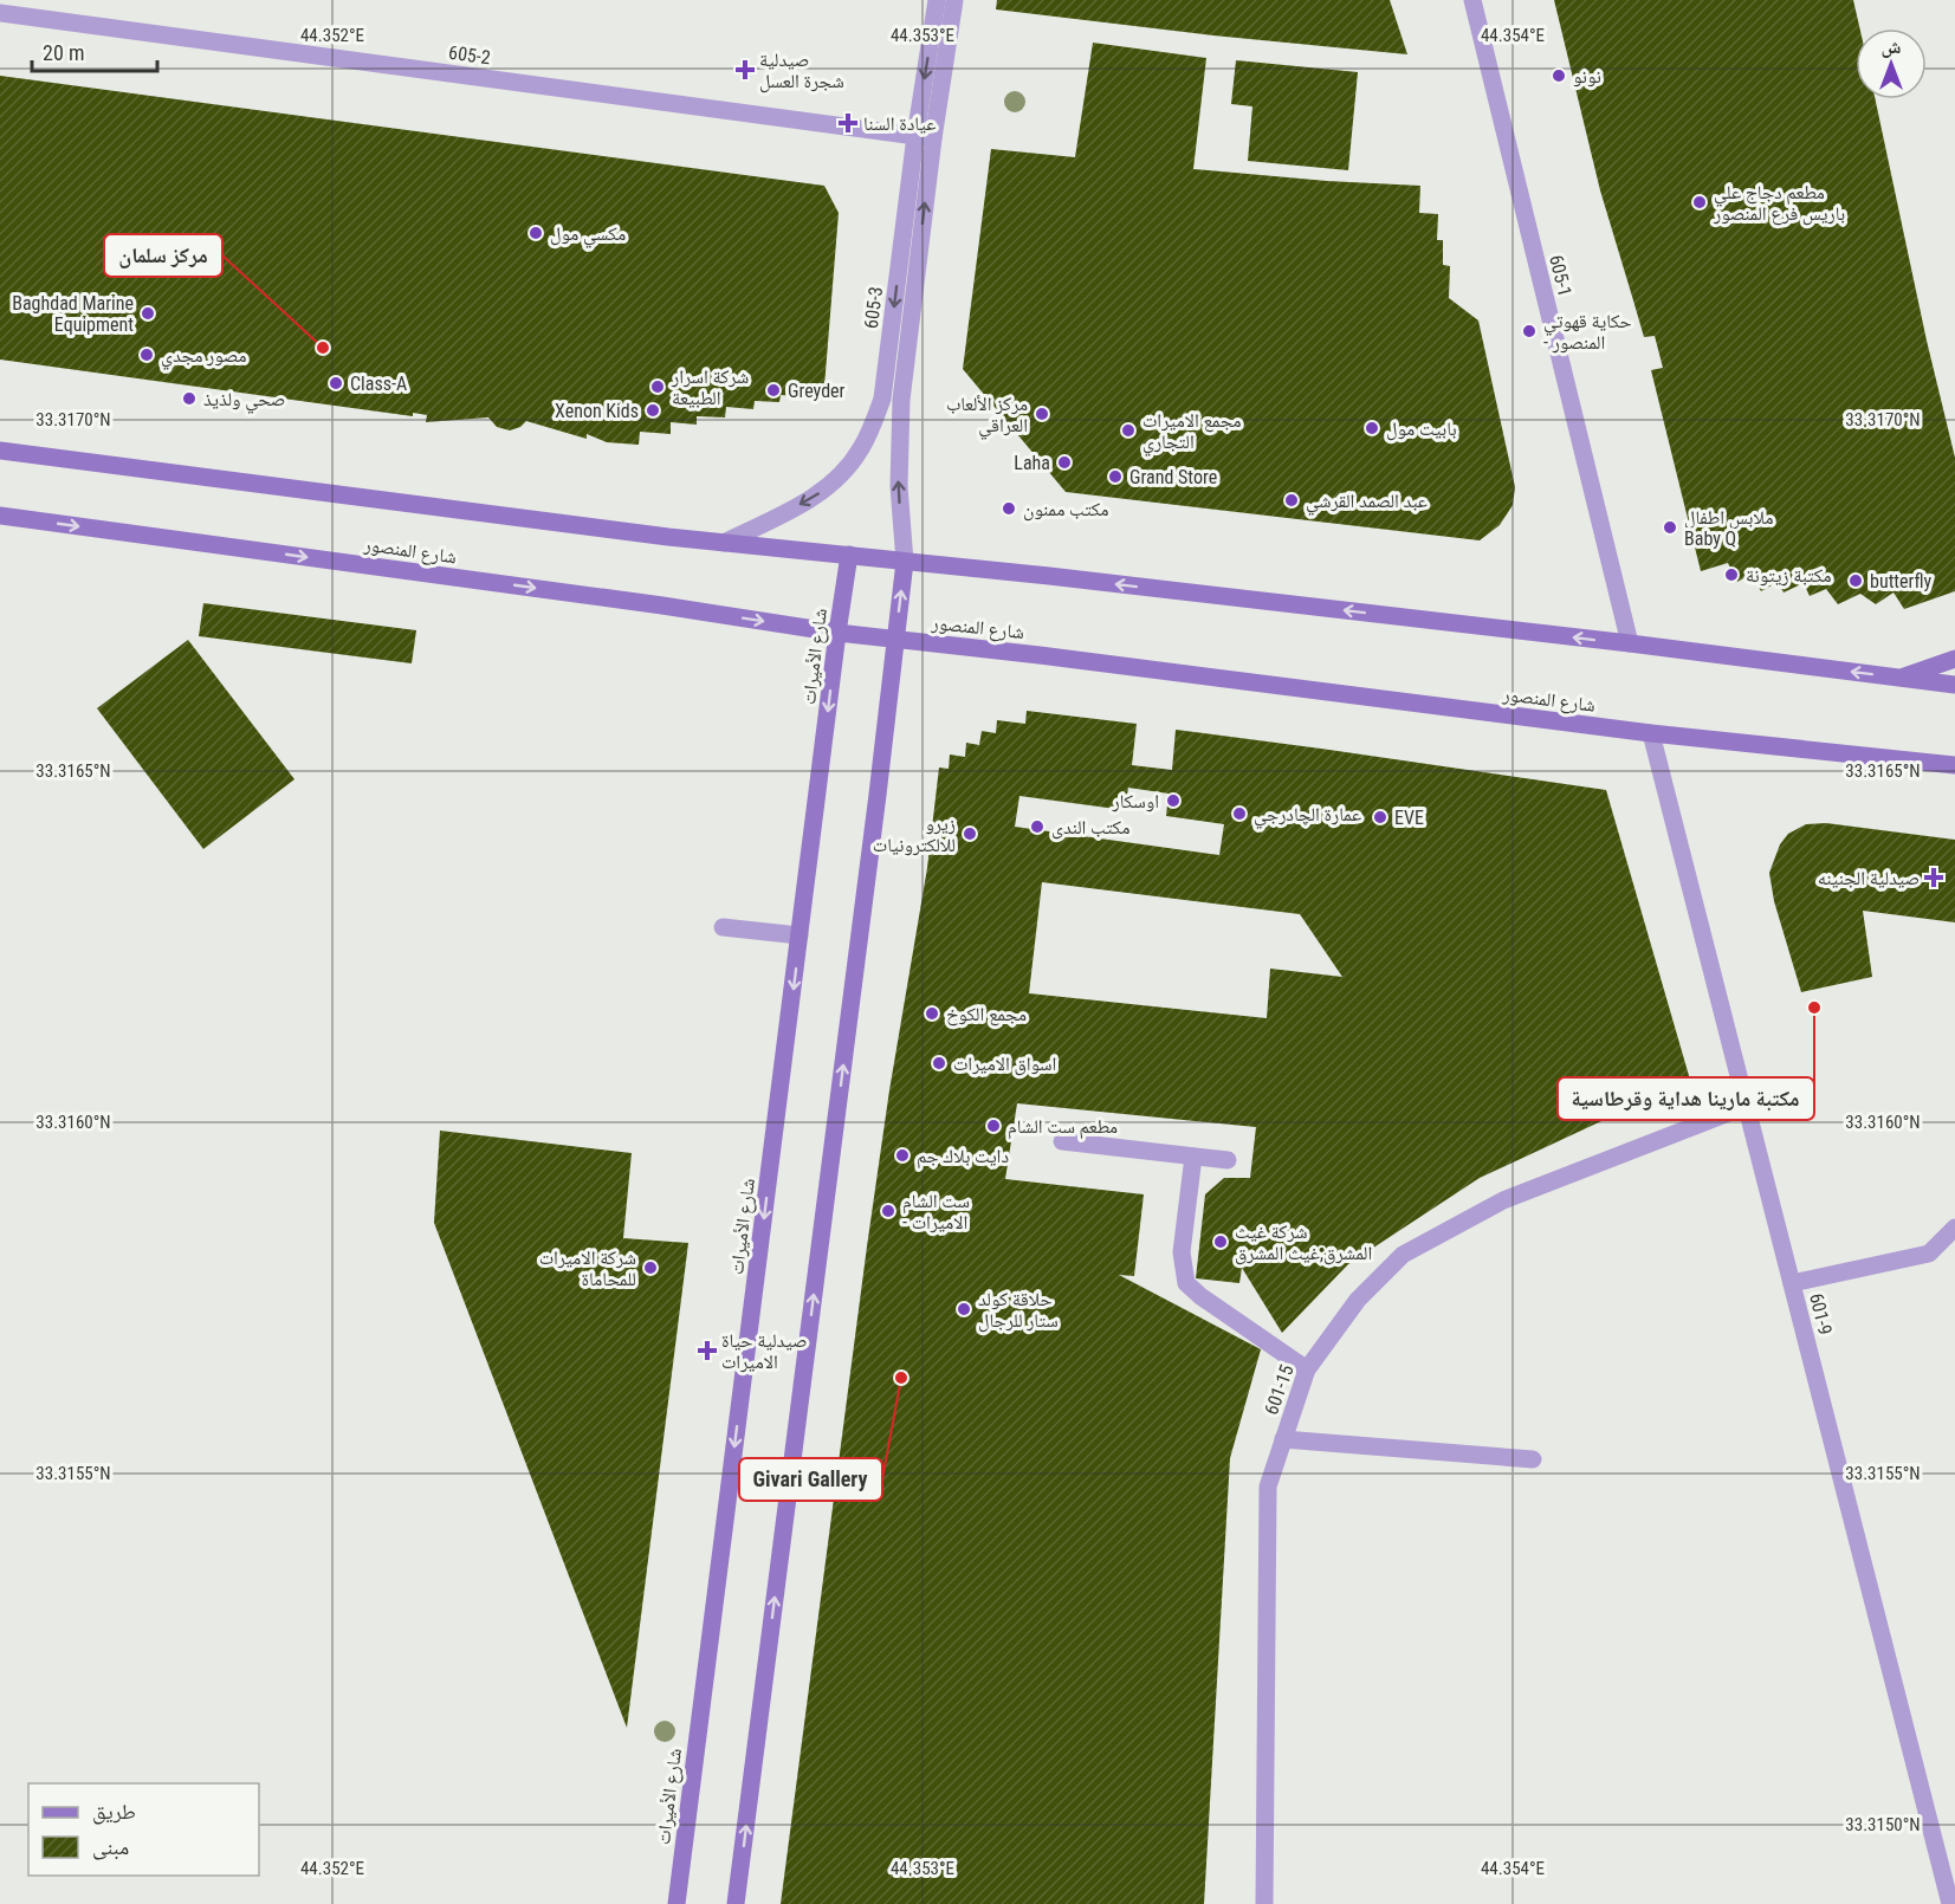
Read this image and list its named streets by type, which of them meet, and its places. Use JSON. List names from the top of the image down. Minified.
{"streets":{"main road":["شارع المنصور","شارع الأميرات"],"street":["605-2","605-1","605-3","601-9","601-15"]},"crossings":[["605-2","605-3"],["شارع المنصور","شارع الأميرات"],["شارع المنصور","601-9"],["601-9","601-15"]],"places":{"health":["صيدلية شجرة العسل","عيادة السنا","صيدلية الجنينه","صيدلية حياة الاميرات"],"other":["نونو","مطعم دجاج علي باريس فرع المنصور","مكسي مول","Baghdad Marine Equipment","حكاية قهوتي - المنصور","مركز سلمان","مصور مجدي","Class-A","شركة اسرار الطبيعة","Greyder","صحي ولذيذ","Xenon Kids","مركز الألعاب العراقي","بابيت مول","مجمع الاميرات التجاري","Laha","Grand Store","عبد الصمد القرشي","مكتب ممنون","ملابس اطفال Baby Q","مكتبة زيتونة","butterfly","اوسكار","عمارة الچادرجي","EVE","مكتب الندى","زيرو للالكترونيات","مكتبة مارينا هداية وقرطاسية","مجمع الكوخ","اسواق الاميرات","مطعم ست الشام","دايت بلاك جم","ست الشام - الاميرات","شركة غيث المشرق;غيث المشرق","شركة الاميرات للمحاماة","حلاقة كولد ستار للرجال","Givari Gallery"]},"legend":["طريق","مبنى"],"scale_bar":"20 m","north":"top","coordinates":["44.352°E","44.353°E","44.354°E","33.3170°N","33.3165°N","33.3160°N","33.3155°N","33.3150°N"]}
